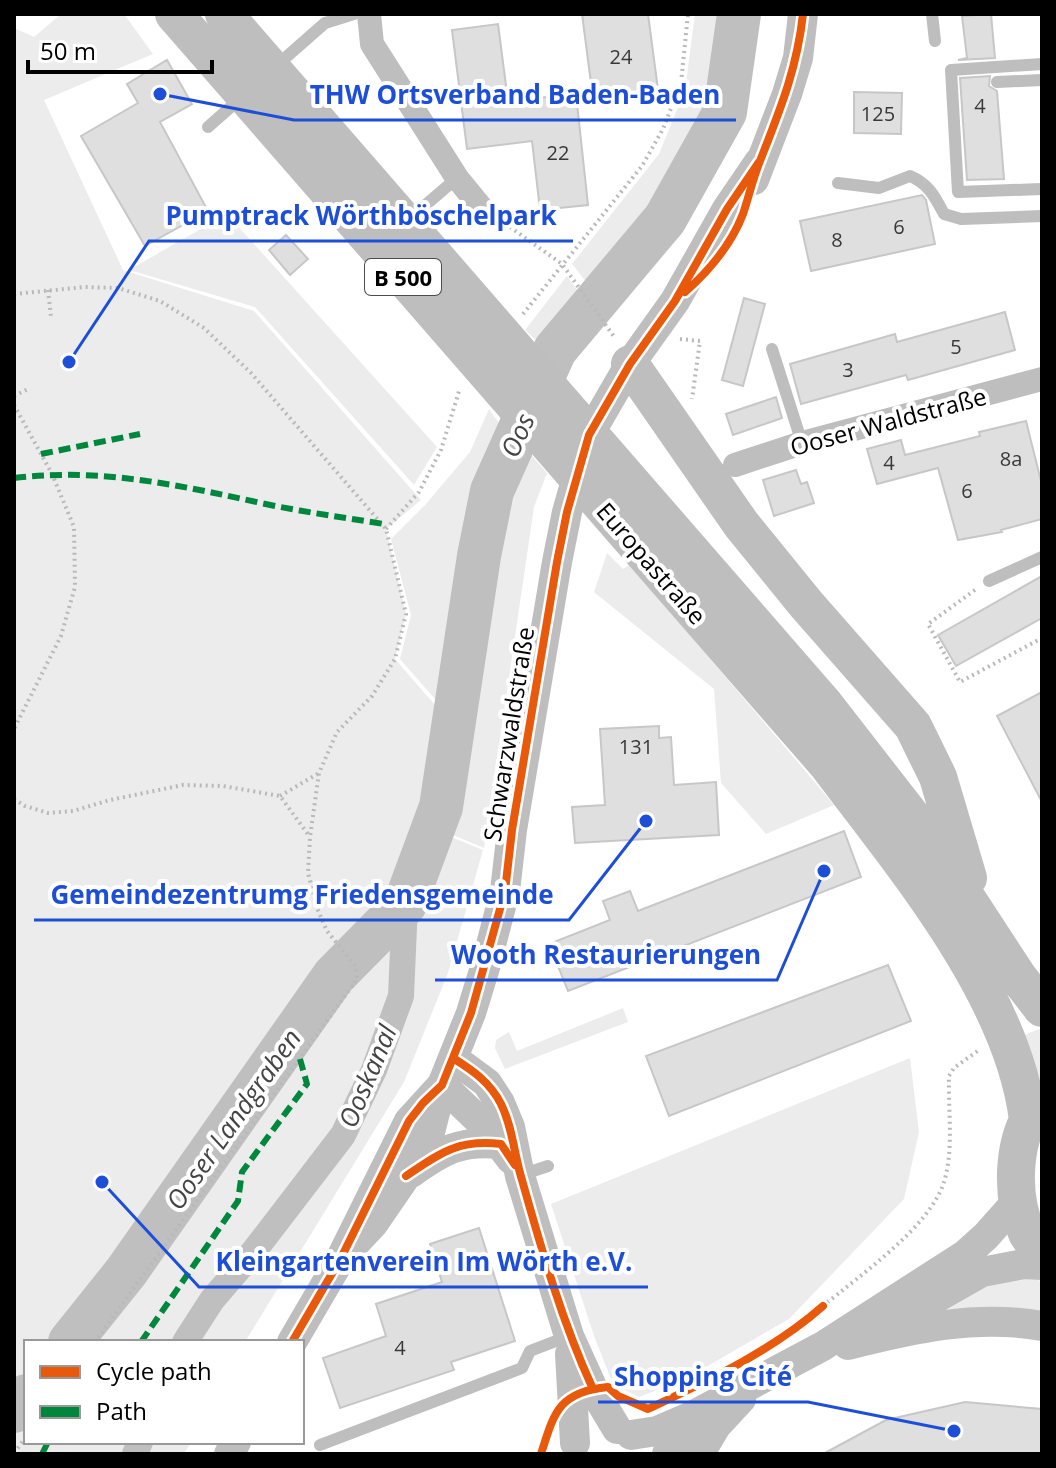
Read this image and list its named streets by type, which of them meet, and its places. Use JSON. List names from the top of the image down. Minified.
{"streets":{"main road":["B 500","Europastraße"],"street":["Ooser Waldstraße","Schwarzwaldstraße"]},"crossings":[["B 500","Europastraße"]],"water":["Oos","Ooskanal","Ooser Landgraben"],"places":["THW Ortsverband Baden-Baden","Pumptrack Wörthböschelpark","Gemeindezentrumg Friedensgemeinde","Wooth Restaurierungen","Kleingartenverein Im Wörth e.V.","Shopping Cité"],"house_numbers":["24","4","125","22","6","8","5","3","8a","4","6","131","4"],"legend":["Cycle path","Path"],"scale_bar":"50 m"}
